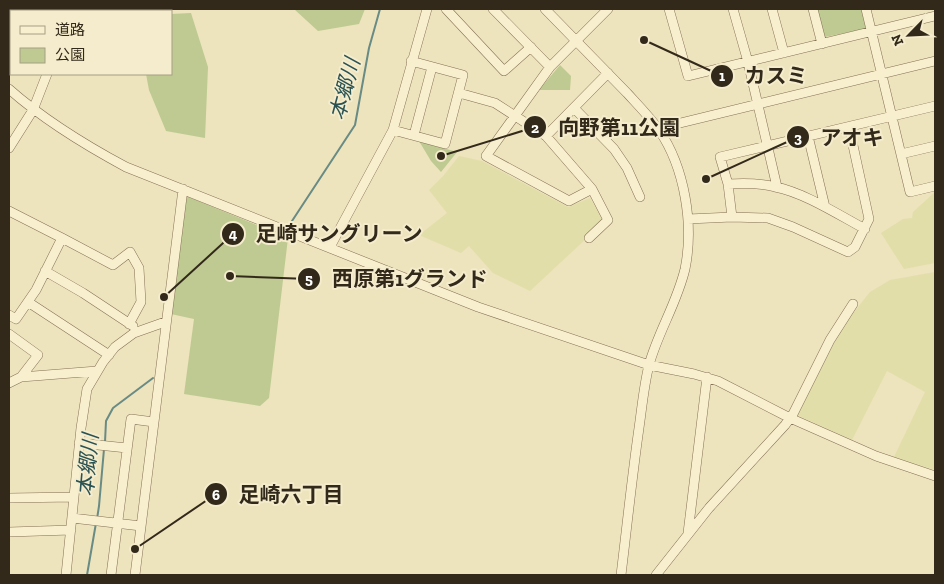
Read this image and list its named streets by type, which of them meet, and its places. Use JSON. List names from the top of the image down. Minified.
{"water":["本郷川"],"places":["カスミ","向野第11公園","アオキ","西原第1グランド","足崎サングリーン","足崎六丁目"],"legend":["道路","公園"],"north":"bottom left"}
